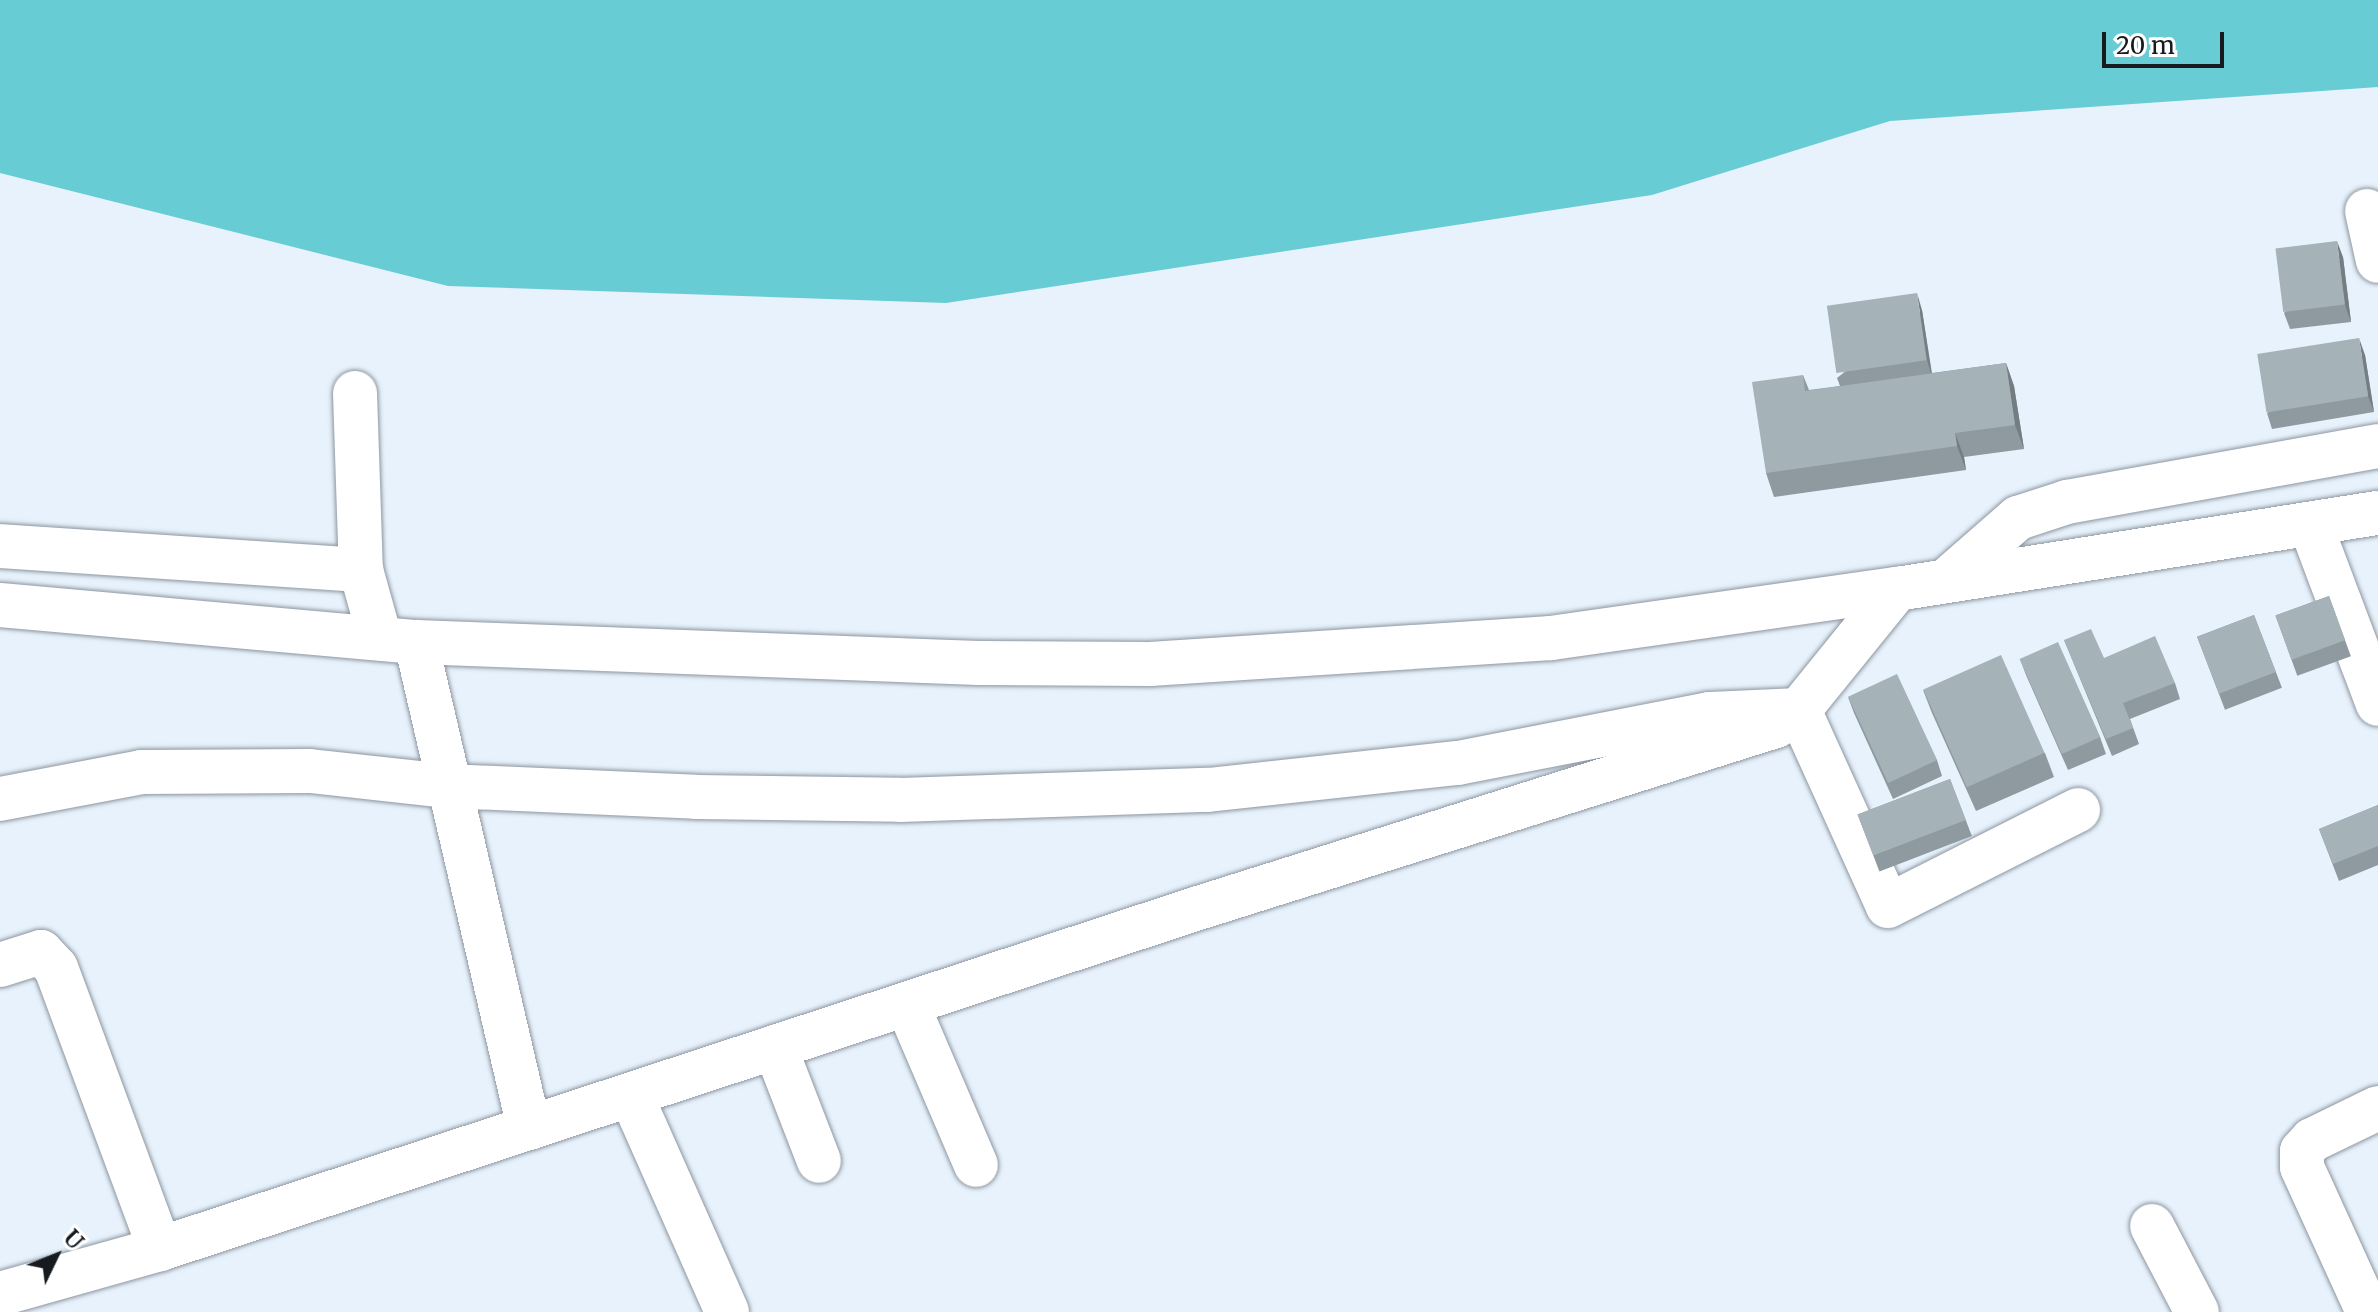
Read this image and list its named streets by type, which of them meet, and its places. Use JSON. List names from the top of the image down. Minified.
{"scale_bar":"20 m","north":"top right"}
